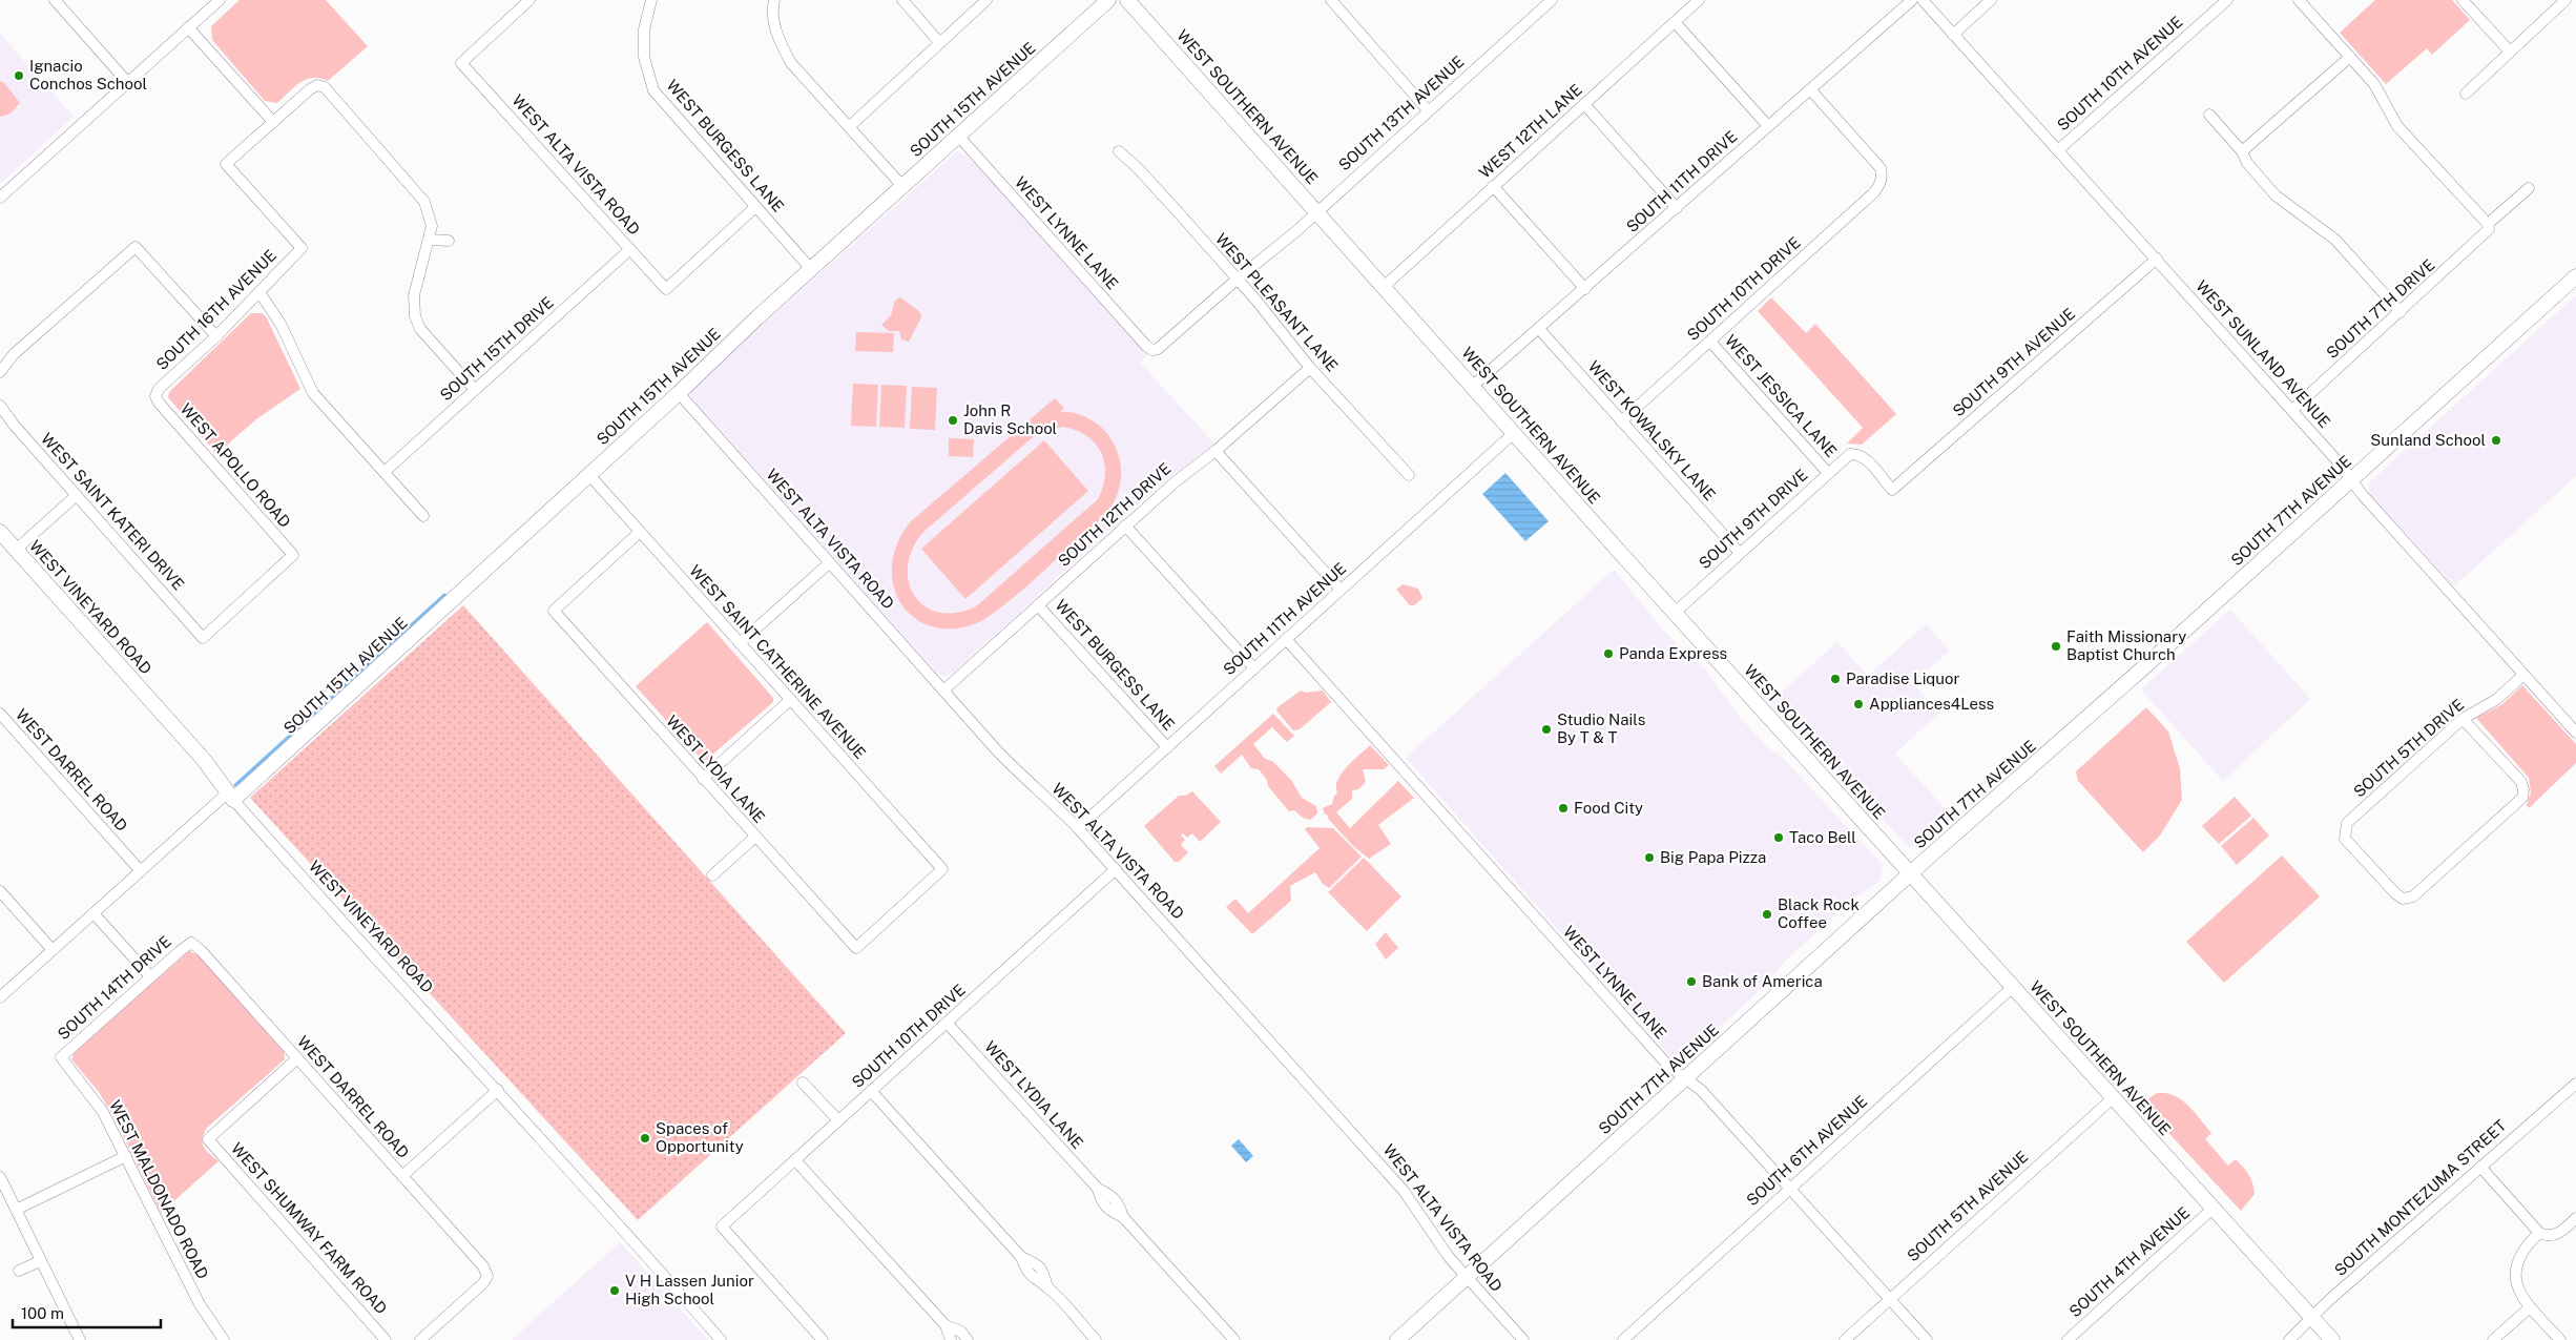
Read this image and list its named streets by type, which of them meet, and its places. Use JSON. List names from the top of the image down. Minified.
{"streets":{"main road":["SOUTH 15TH AVENUE","WEST SOUTHERN AVENUE","SOUTH 7TH AVENUE","WEST VINEYARD ROAD"],"street":["SOUTH 10TH AVENUE","SOUTH 13TH AVENUE","WEST 12TH LANE","WEST BURGESS LANE","WEST ALTA VISTA ROAD","SOUTH 11TH DRIVE","WEST LYNNE LANE","SOUTH 10TH DRIVE","WEST PLEASANT LANE","SOUTH 7TH DRIVE","SOUTH 16TH AVENUE","SOUTH 15TH DRIVE","WEST SUNLAND AVENUE","SOUTH 9TH AVENUE","WEST JESSICA LANE","WEST KOWALSKY LANE","WEST APOLLO ROAD","WEST SAINT KATERI DRIVE","SOUTH 12TH DRIVE","SOUTH 9TH DRIVE","SOUTH 11TH AVENUE","WEST SAINT CATHERINE AVENUE","SOUTH 5TH DRIVE","WEST LYDIA LANE","WEST DARREL ROAD","SOUTH 14TH DRIVE","SOUTH 6TH AVENUE","WEST MALDONADO ROAD","SOUTH MONTEZUMA STREET","SOUTH 5TH AVENUE","WEST SHUMWAY FARM ROAD","SOUTH 4TH AVENUE"]},"crossings":[["SOUTH 10TH AVENUE","WEST SUNLAND AVENUE"],["SOUTH 15TH AVENUE","WEST BURGESS LANE"],["SOUTH 15TH AVENUE","WEST ALTA VISTA ROAD"],["SOUTH 15TH AVENUE","WEST LYNNE LANE"],["SOUTH 15TH AVENUE","WEST VINEYARD ROAD"],["SOUTH 15TH AVENUE","WEST SAINT CATHERINE AVENUE"],["SOUTH 15TH AVENUE","WEST DARREL ROAD"],["WEST SOUTHERN AVENUE","SOUTH 13TH AVENUE"],["WEST SOUTHERN AVENUE","WEST 12TH LANE"],["WEST SOUTHERN AVENUE","SOUTH 11TH DRIVE"],["WEST SOUTHERN AVENUE","SOUTH 7TH AVENUE"],["WEST SOUTHERN AVENUE","SOUTH 9TH DRIVE"],["WEST SOUTHERN AVENUE","SOUTH 11TH AVENUE"],["WEST SOUTHERN AVENUE","SOUTH 6TH AVENUE"],["WEST SOUTHERN AVENUE","SOUTH MONTEZUMA STREET"],["WEST SOUTHERN AVENUE","SOUTH 5TH AVENUE"],["WEST SOUTHERN AVENUE","SOUTH 4TH AVENUE"],["SOUTH 13TH AVENUE","WEST LYNNE LANE"],["SOUTH 13TH AVENUE","WEST PLEASANT LANE"],["WEST BURGESS LANE","WEST ALTA VISTA ROAD"],["WEST BURGESS LANE","SOUTH 12TH DRIVE"],["WEST BURGESS LANE","SOUTH 11TH AVENUE"],["WEST ALTA VISTA ROAD","SOUTH 10TH DRIVE"],["WEST ALTA VISTA ROAD","SOUTH 15TH DRIVE"],["WEST ALTA VISTA ROAD","SOUTH 7TH AVENUE"],["WEST ALTA VISTA ROAD","SOUTH 12TH DRIVE"],["WEST ALTA VISTA ROAD","SOUTH 11TH AVENUE"],["SOUTH 11TH DRIVE","SOUTH 10TH DRIVE"],["SOUTH 11TH DRIVE","WEST KOWALSKY LANE"],["WEST LYNNE LANE","SOUTH 7TH AVENUE"],["WEST LYNNE LANE","SOUTH 11TH AVENUE"],["WEST LYNNE LANE","SOUTH 6TH AVENUE"],["WEST LYNNE LANE","SOUTH 5TH AVENUE"],["SOUTH 10TH DRIVE","WEST JESSICA LANE"],["SOUTH 10TH DRIVE","WEST KOWALSKY LANE"],["SOUTH 10TH DRIVE","WEST LYDIA LANE"],["WEST PLEASANT LANE","SOUTH 12TH DRIVE"],["SOUTH 7TH DRIVE","WEST SUNLAND AVENUE"],["SOUTH 16TH AVENUE","WEST APOLLO ROAD"],["WEST SUNLAND AVENUE","SOUTH 9TH AVENUE"],["WEST SUNLAND AVENUE","SOUTH 7TH AVENUE"],["WEST SUNLAND AVENUE","SOUTH 5TH DRIVE"],["SOUTH 9TH AVENUE","WEST JESSICA LANE"],["WEST JESSICA LANE","SOUTH 9TH DRIVE"],["WEST KOWALSKY LANE","SOUTH 9TH DRIVE"],["WEST APOLLO ROAD","WEST SAINT KATERI DRIVE"],["WEST SAINT CATHERINE AVENUE","WEST LYDIA LANE"],["WEST DARREL ROAD","SOUTH 14TH DRIVE"],["WEST DARREL ROAD","WEST SHUMWAY FARM ROAD"],["SOUTH 14TH DRIVE","WEST MALDONADO ROAD"]],"places":["Ignacio Conchos School","John R Davis School","Sunland School","Faith Missionary Baptist Church","Panda Express","Paradise Liquor","Appliances4Less","Studio Nails By T & T","Food City","Taco Bell","Big Papa Pizza","Black Rock Coffee","Bank of America","Spaces of Opportunity","V H Lassen Junior High School"],"scale_bar":"100 m"}
